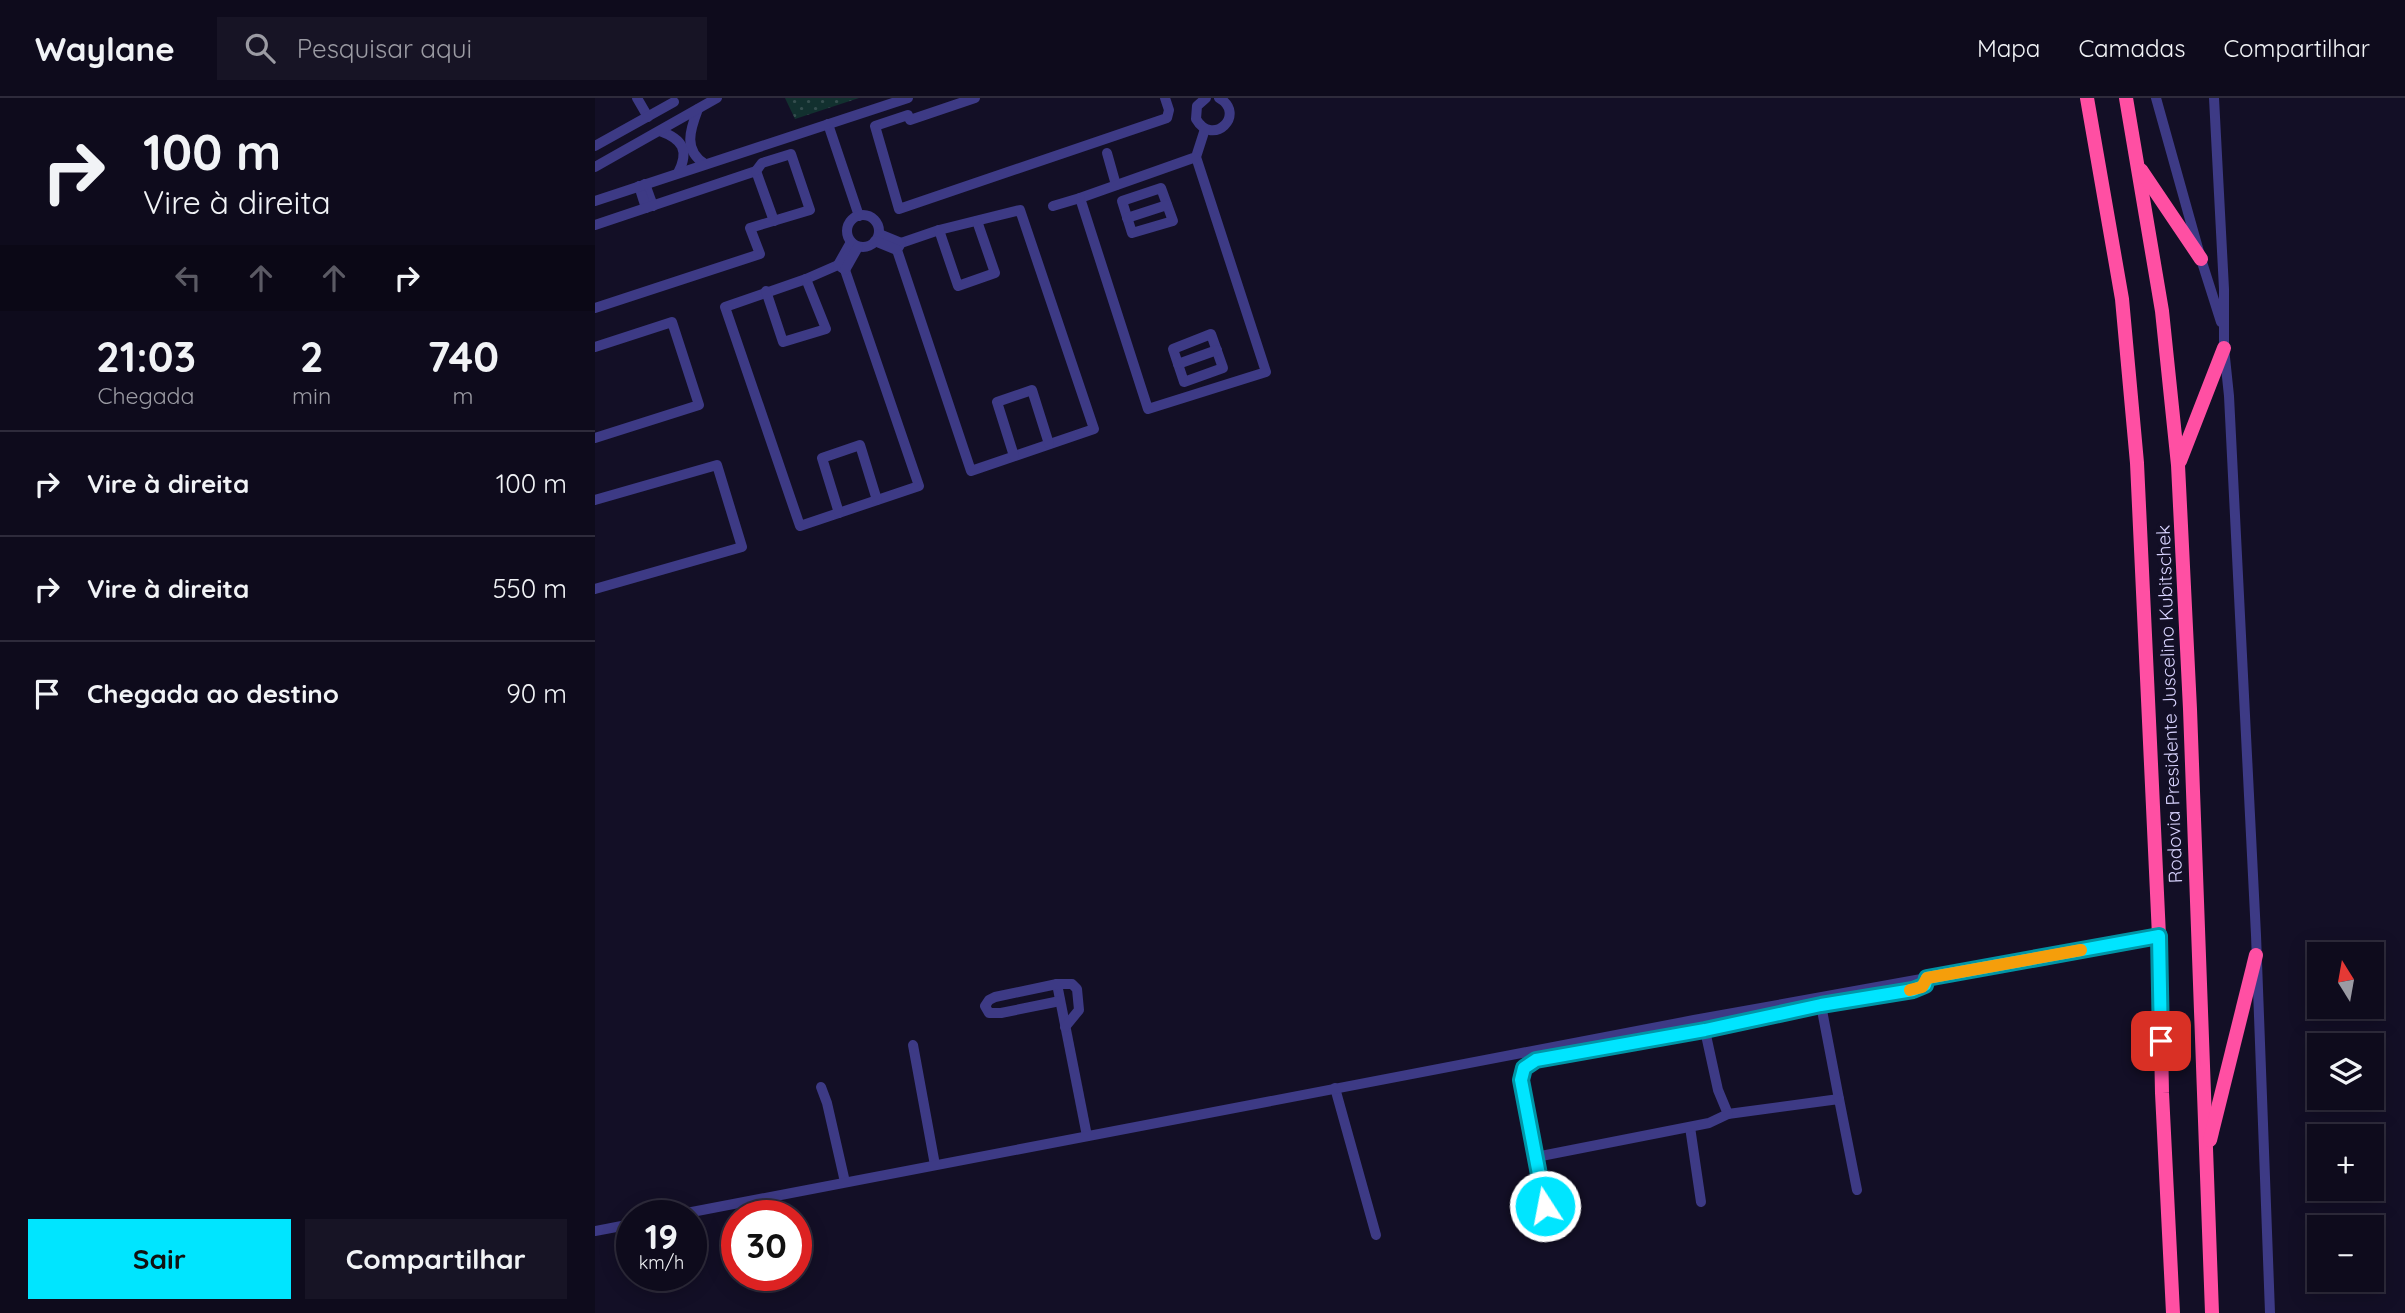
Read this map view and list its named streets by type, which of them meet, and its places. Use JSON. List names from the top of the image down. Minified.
{"streets":{"highway":["Rodovia Presidente Juscelino Kubitschek"]},"north":"top","page":{"header":"Waylane","search":"Pesquisar aqui","nav":["Mapa","Camadas","Compartilhar"],"turn":["100 m","Vire à direita"],"eta":["21:03","Chegada","2","min","740","m"],"list":[{"name":"Vire à direita","value":"100 m"},{"name":"Vire à direita","value":"550 m"},{"name":"Chegada ao destino","value":"90 m"}],"map_buttons":["+","−"],"speed":"19 km/h","limit":"30","buttons":["Sair","Compartilhar"]}}
